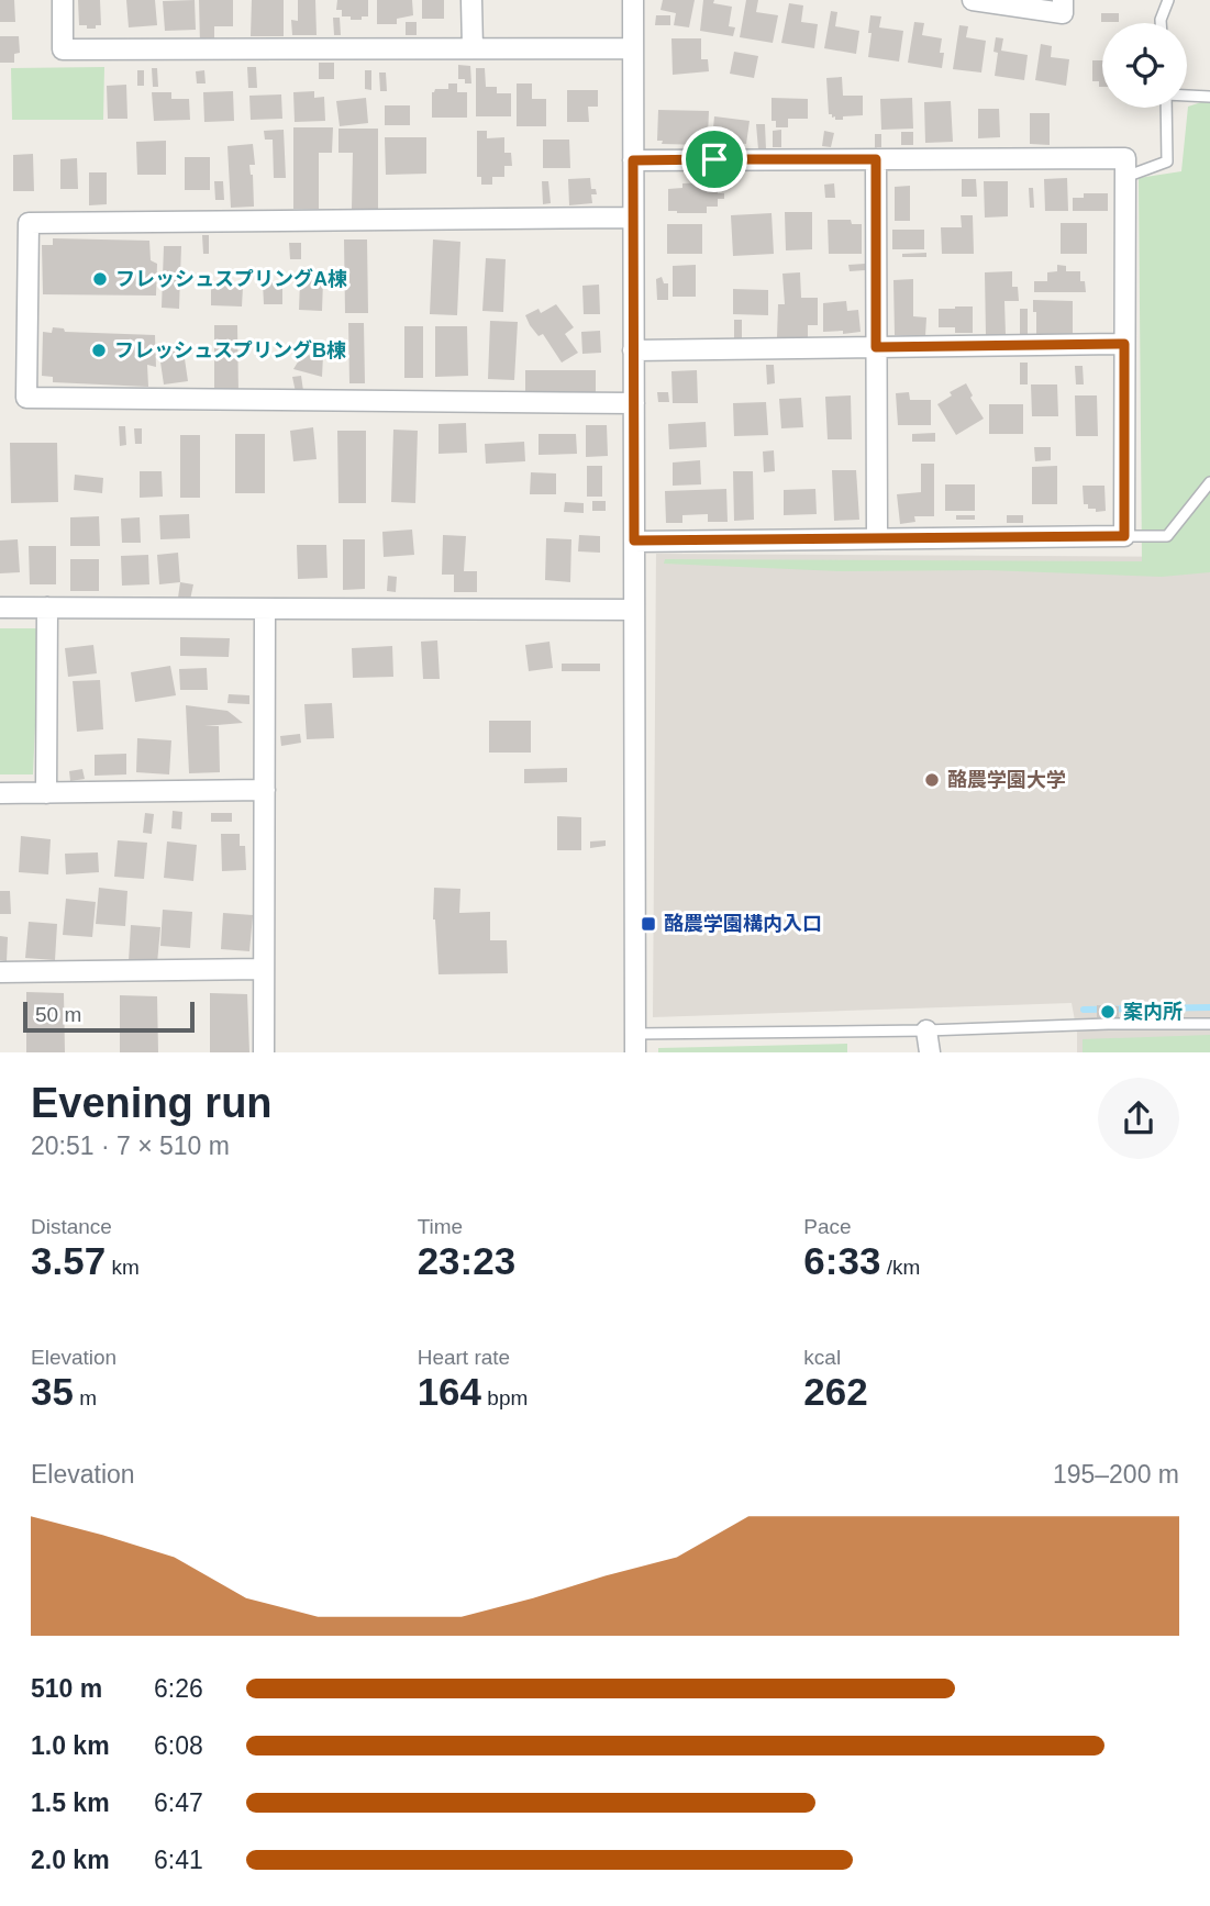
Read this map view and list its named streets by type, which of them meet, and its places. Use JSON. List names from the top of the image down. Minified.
{"places":{"other":["フレッシュスプリングA棟","フレッシュスプリングB棟","酪農学園大学","案内所"],"transit":["酪農学園構内入口"]},"scale_bar":"50 m","page":{"scale":"50 m","heading":["Evening run","20:51 · 7 × 510 m"],"stats":[["Distance","3.57 km"],["Time","23:23"],["Pace","6:33 /km"],["Elevation","35 m"],["Heart rate","164 bpm"],["kcal","262"]],"chart":["Elevation","195–200 m"],"list":[{"name":"510 m","note":"6:26"},{"name":"1.0 km","note":"6:08"},{"name":"1.5 km","note":"6:47"},{"name":"2.0 km","note":"6:41"}]}}
